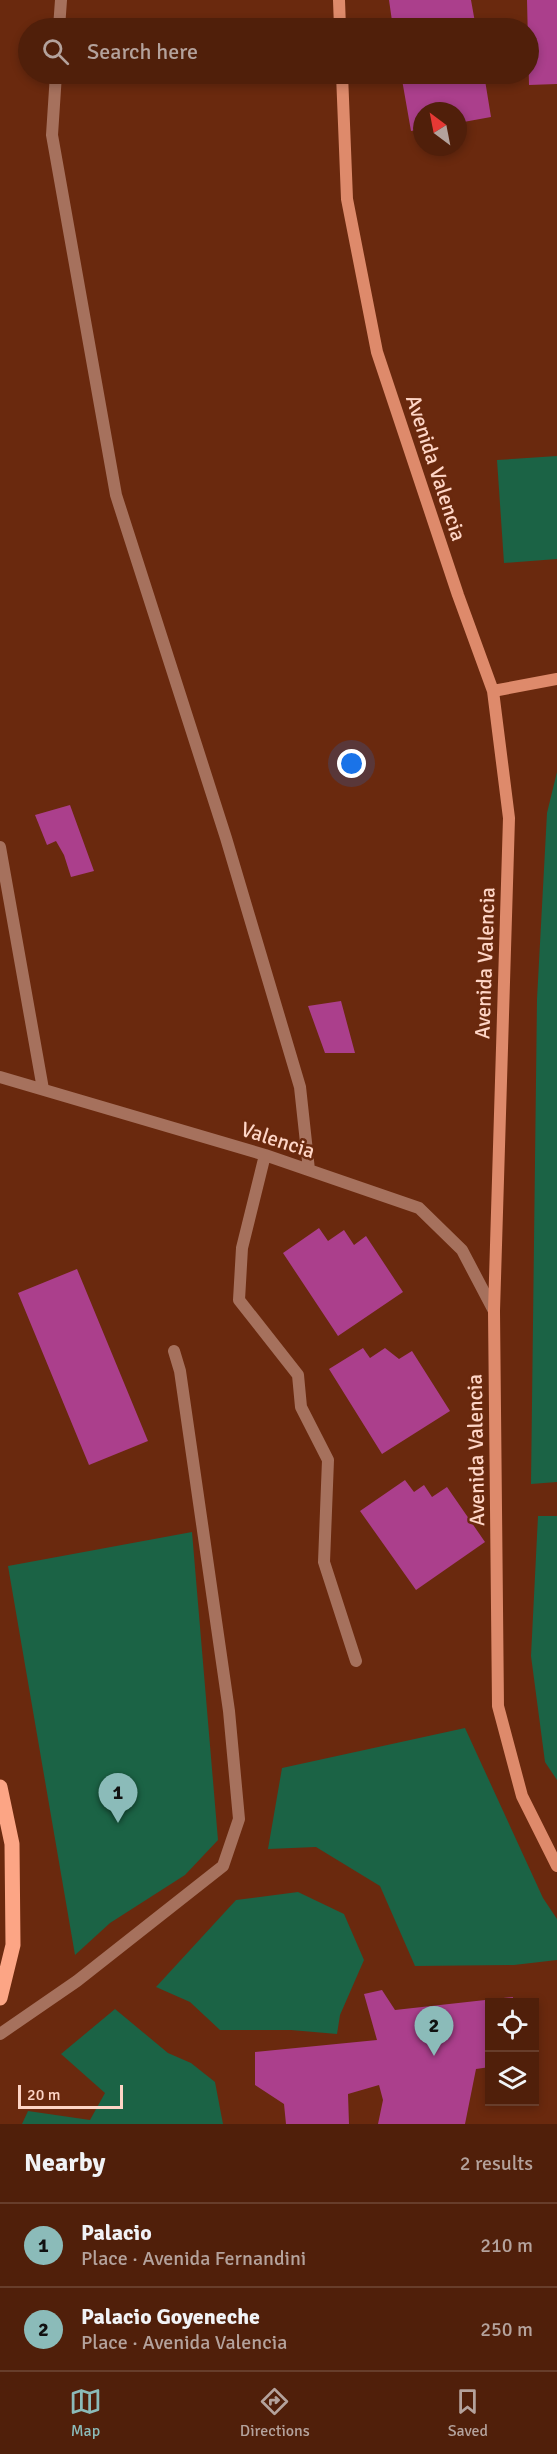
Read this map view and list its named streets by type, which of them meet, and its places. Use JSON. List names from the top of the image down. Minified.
{"streets":{"street":["Avenida Valencia","Valencia"]},"crossings":[["Avenida Valencia","Valencia"]],"scale_bar":"20 m","north":"top left","page":{"search":"Search here","pins":["1","2"],"scale":"20 m","heading":["Nearby","2 results"],"list":[{"mark":"1","name":"Palacio","note":"Place · Avenida Fernandini","value":"210 m"},{"mark":"2","name":"Palacio Goyeneche","note":"Place · Avenida Valencia","value":"250 m"}],"nav":["Map","Directions","Saved"]}}
